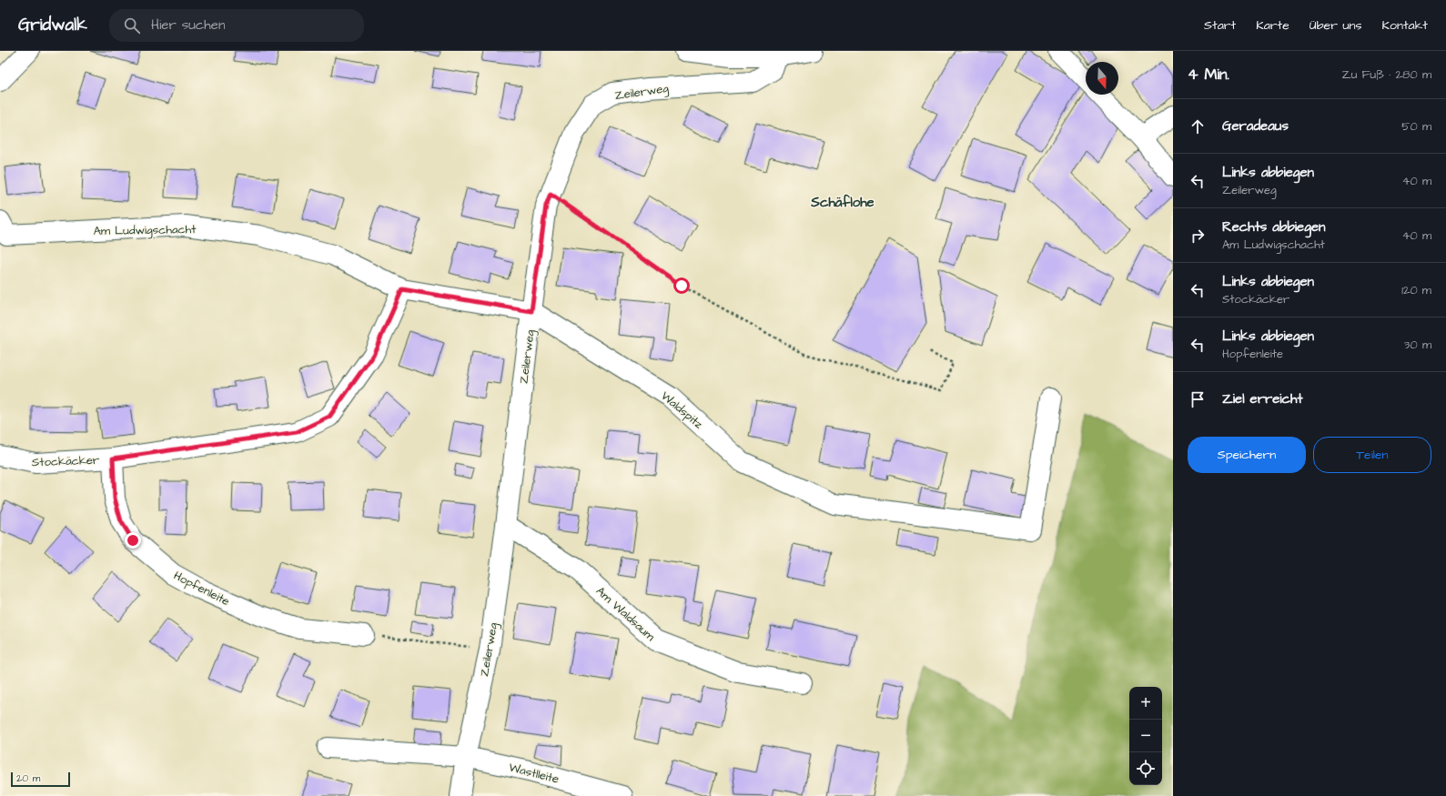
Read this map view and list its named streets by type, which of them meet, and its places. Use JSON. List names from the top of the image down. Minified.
{"streets":{"street":["Zeilerweg","Am Ludwigschacht","Waldspitz","Stockäcker","Hopfenleite","Am Waldsaum","Wastlleite"]},"crossings":[["Zeilerweg","Am Ludwigschacht"],["Zeilerweg","Waldspitz"],["Zeilerweg","Am Waldsaum"],["Zeilerweg","Wastlleite"],["Am Ludwigschacht","Waldspitz"],["Am Ludwigschacht","Stockäcker"],["Stockäcker","Hopfenleite"]],"districts":["Schäflohe"],"scale_bar":"20 m","north":"bottom","page":{"header":"Gridwalk","search":"Hier suchen","nav":["Start","Karte","Über uns","Kontakt"],"heading":["4 Min.","Zu Fuß · 280 m"],"list":[["Geradeaus","50 m"],["Links abbiegen","Zeilerweg","40 m"],["Rechts abbiegen","Am Ludwigschacht","40 m"],["Links abbiegen","Stockäcker","120 m"],["Links abbiegen","Hopfenleite","30 m"],"Ziel erreicht"],"buttons":["Speichern","Teilen"],"map_buttons":["+","−"],"scale":"20 m"}}
